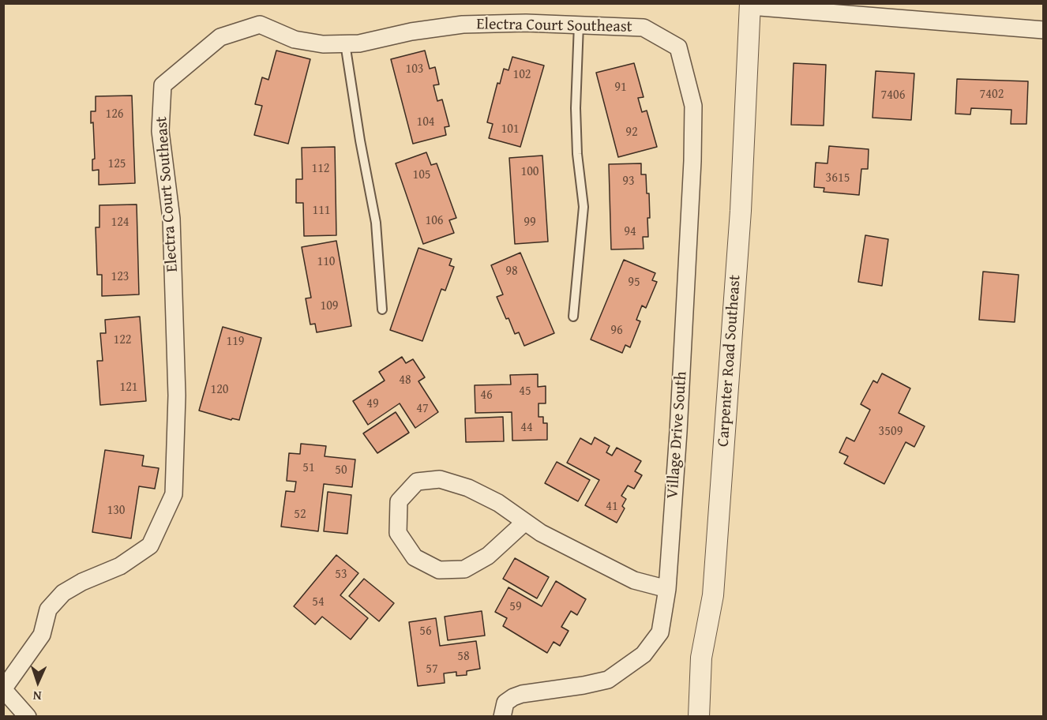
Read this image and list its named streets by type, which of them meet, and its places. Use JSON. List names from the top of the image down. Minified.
{"streets":{"street":["Electra Court Southeast","Carpenter Road Southeast","Village Drive South"]},"crossings":[["Electra Court Southeast","Village Drive South"]],"house_numbers":["103","102","91","7402","7406","126","104","101","92","125","112","100","105","3615","93","111","106","124","99","94","110","98","123","95","109","96","122","119","48","121","120","45","46","49","47","44","3509","51","50","41","130","52","53","54","59","56","58","57"],"north":"bottom"}
